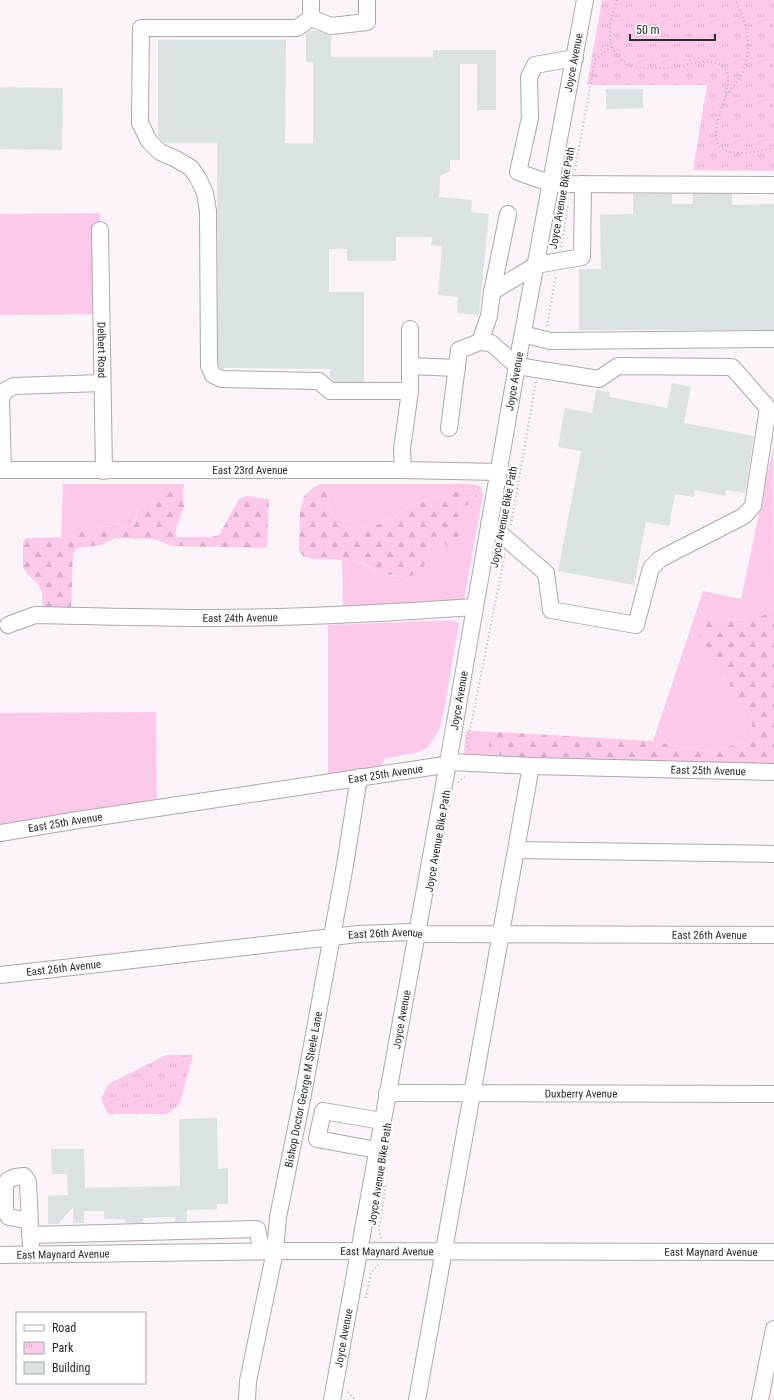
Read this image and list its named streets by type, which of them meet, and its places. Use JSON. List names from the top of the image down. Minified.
{"streets":{"street":["Joyce Avenue","Delbert Road","East 23rd Avenue","East 24th Avenue","East 25th Avenue","East 26th Avenue","Bishop Doctor George M Steele Lane","Duxberry Avenue","East Maynard Avenue"],"path":["Joyce Avenue Bike Path"]},"crossings":[["Joyce Avenue","East 23rd Avenue"],["Joyce Avenue","East 24th Avenue"],["Joyce Avenue","East 25th Avenue"],["Joyce Avenue","East 26th Avenue"],["Joyce Avenue","Duxberry Avenue"],["Joyce Avenue","East Maynard Avenue"],["Joyce Avenue Bike Path","East 25th Avenue"],["Joyce Avenue Bike Path","East Maynard Avenue"],["Delbert Road","East 23rd Avenue"],["East 25th Avenue","Bishop Doctor George M Steele Lane"],["East 26th Avenue","Bishop Doctor George M Steele Lane"],["Bishop Doctor George M Steele Lane","East Maynard Avenue"]],"legend":["Road","Park","Building"],"scale_bar":"50 m"}
